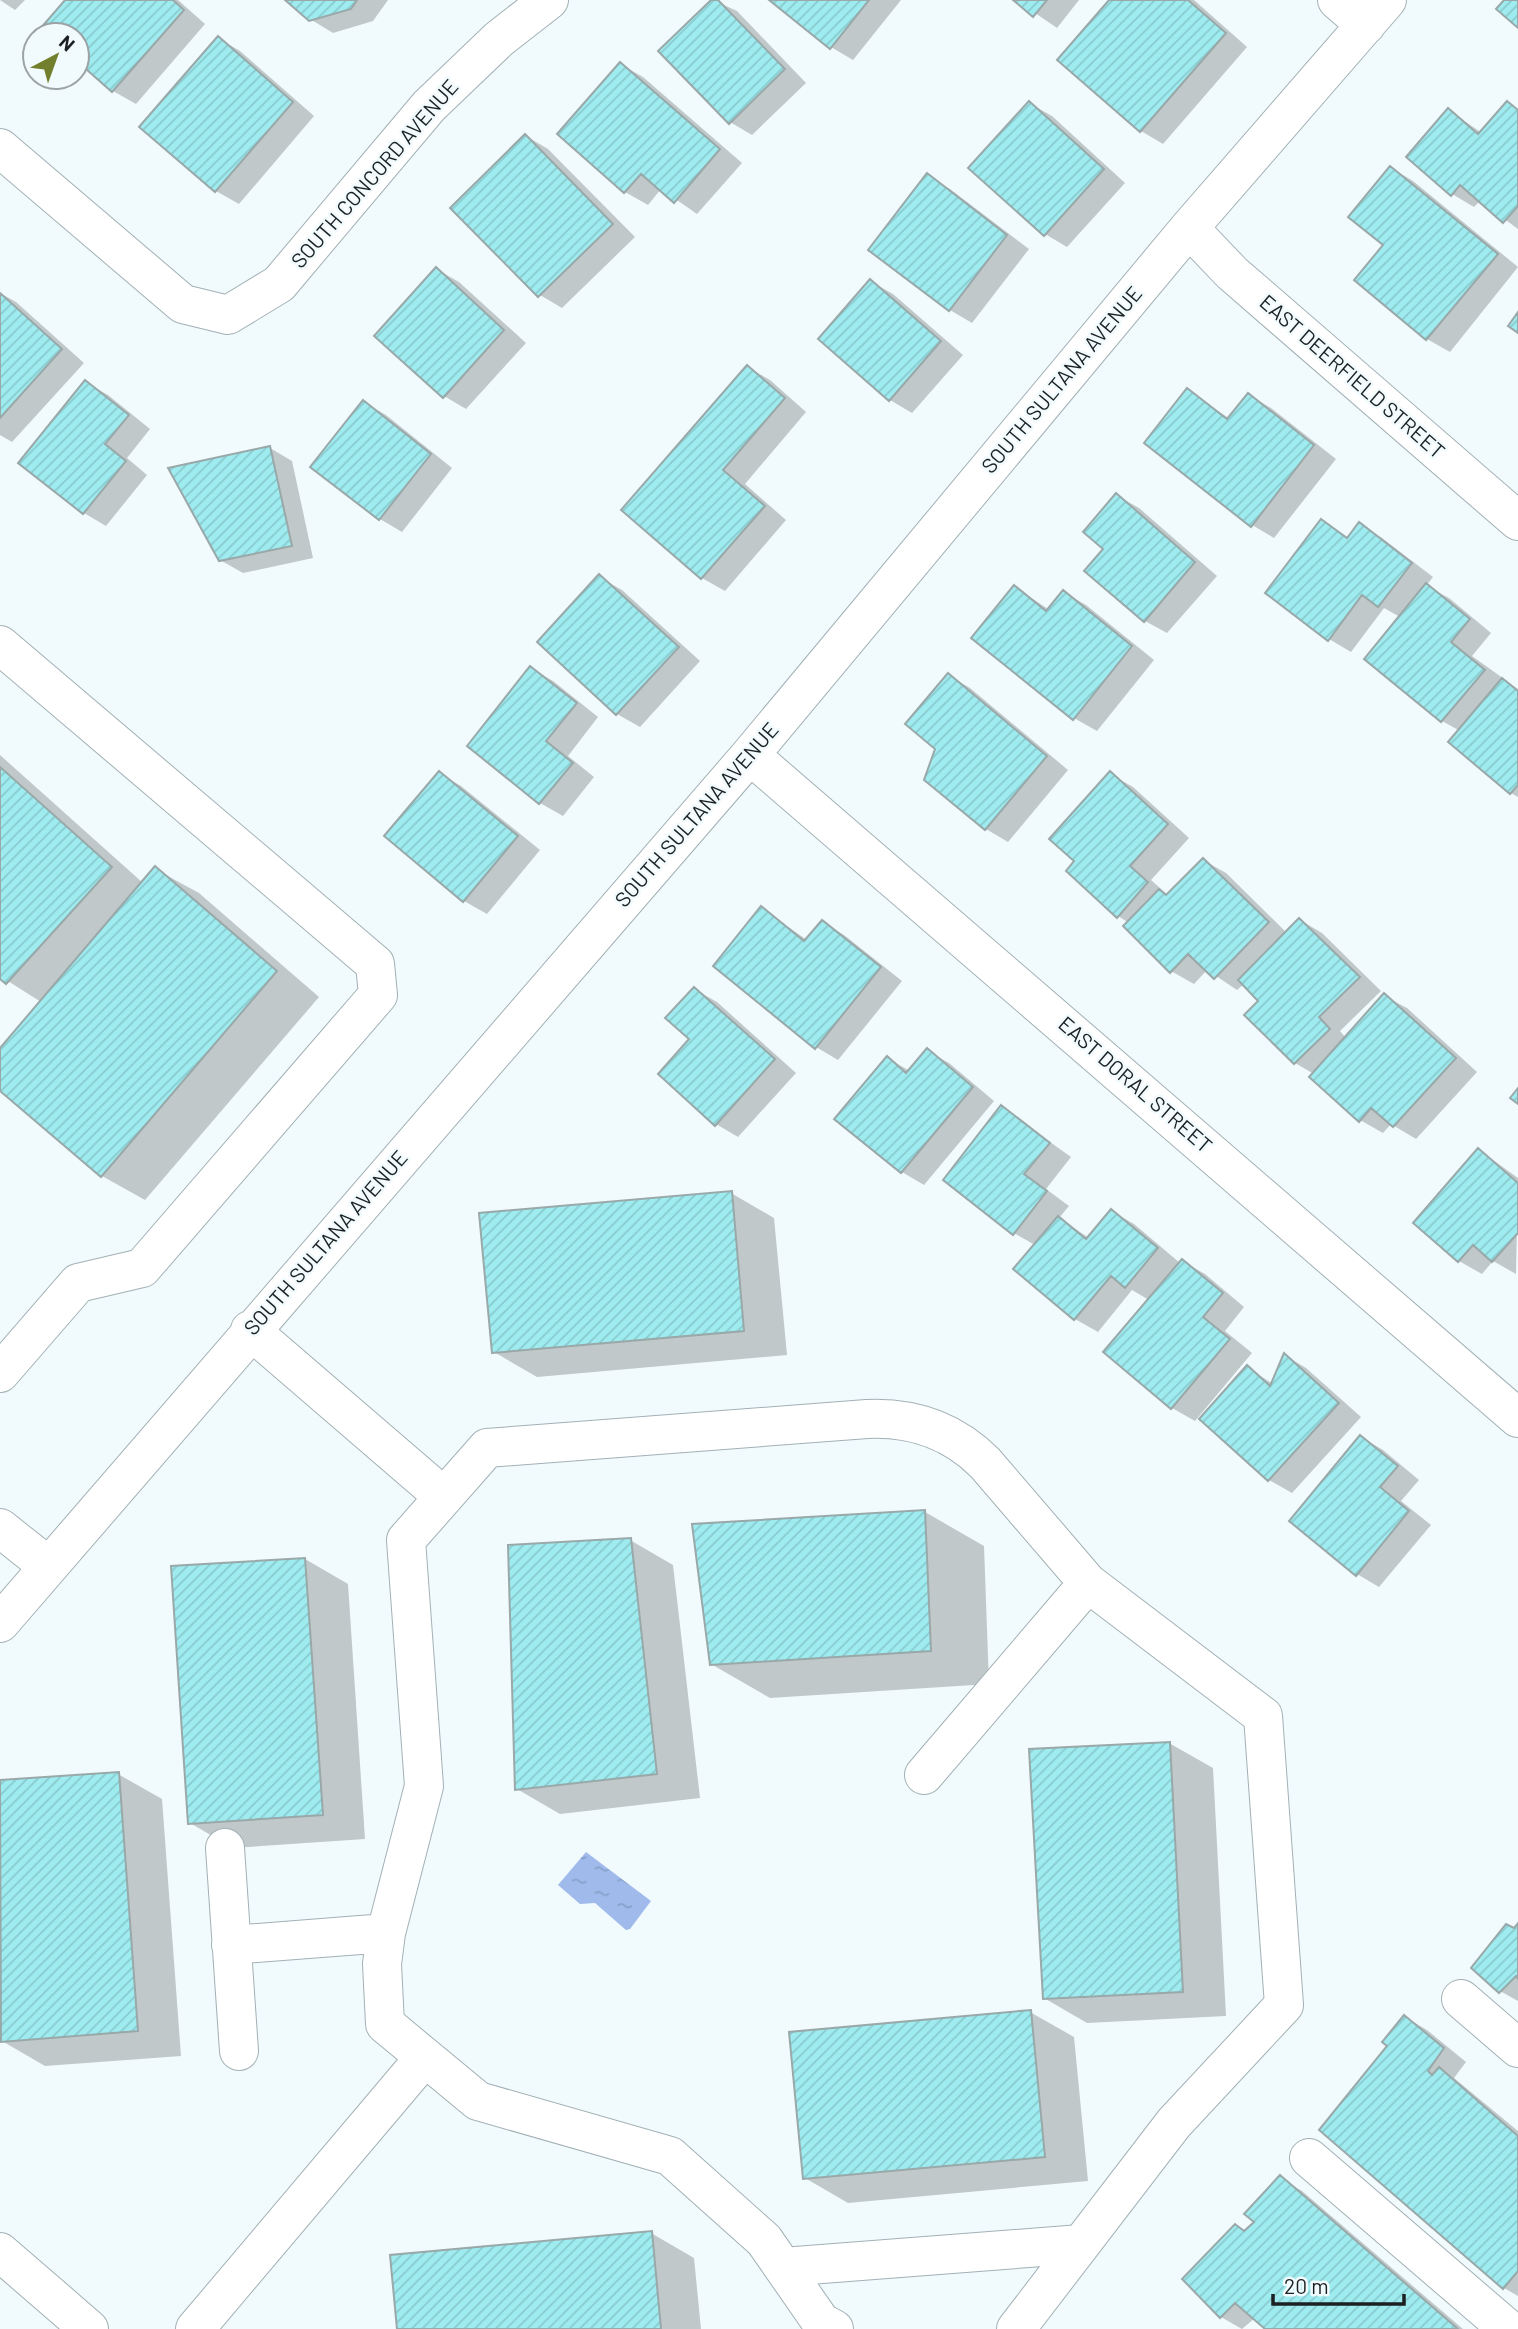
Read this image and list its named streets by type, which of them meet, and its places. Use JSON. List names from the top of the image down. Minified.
{"streets":{"street":["SOUTH CONCORD AVENUE","EAST DEERFIELD STREET","SOUTH SULTANA AVENUE","EAST DORAL STREET"]},"crossings":[["EAST DEERFIELD STREET","SOUTH SULTANA AVENUE"],["SOUTH SULTANA AVENUE","EAST DORAL STREET"]],"scale_bar":"20 m","north":"top right"}
